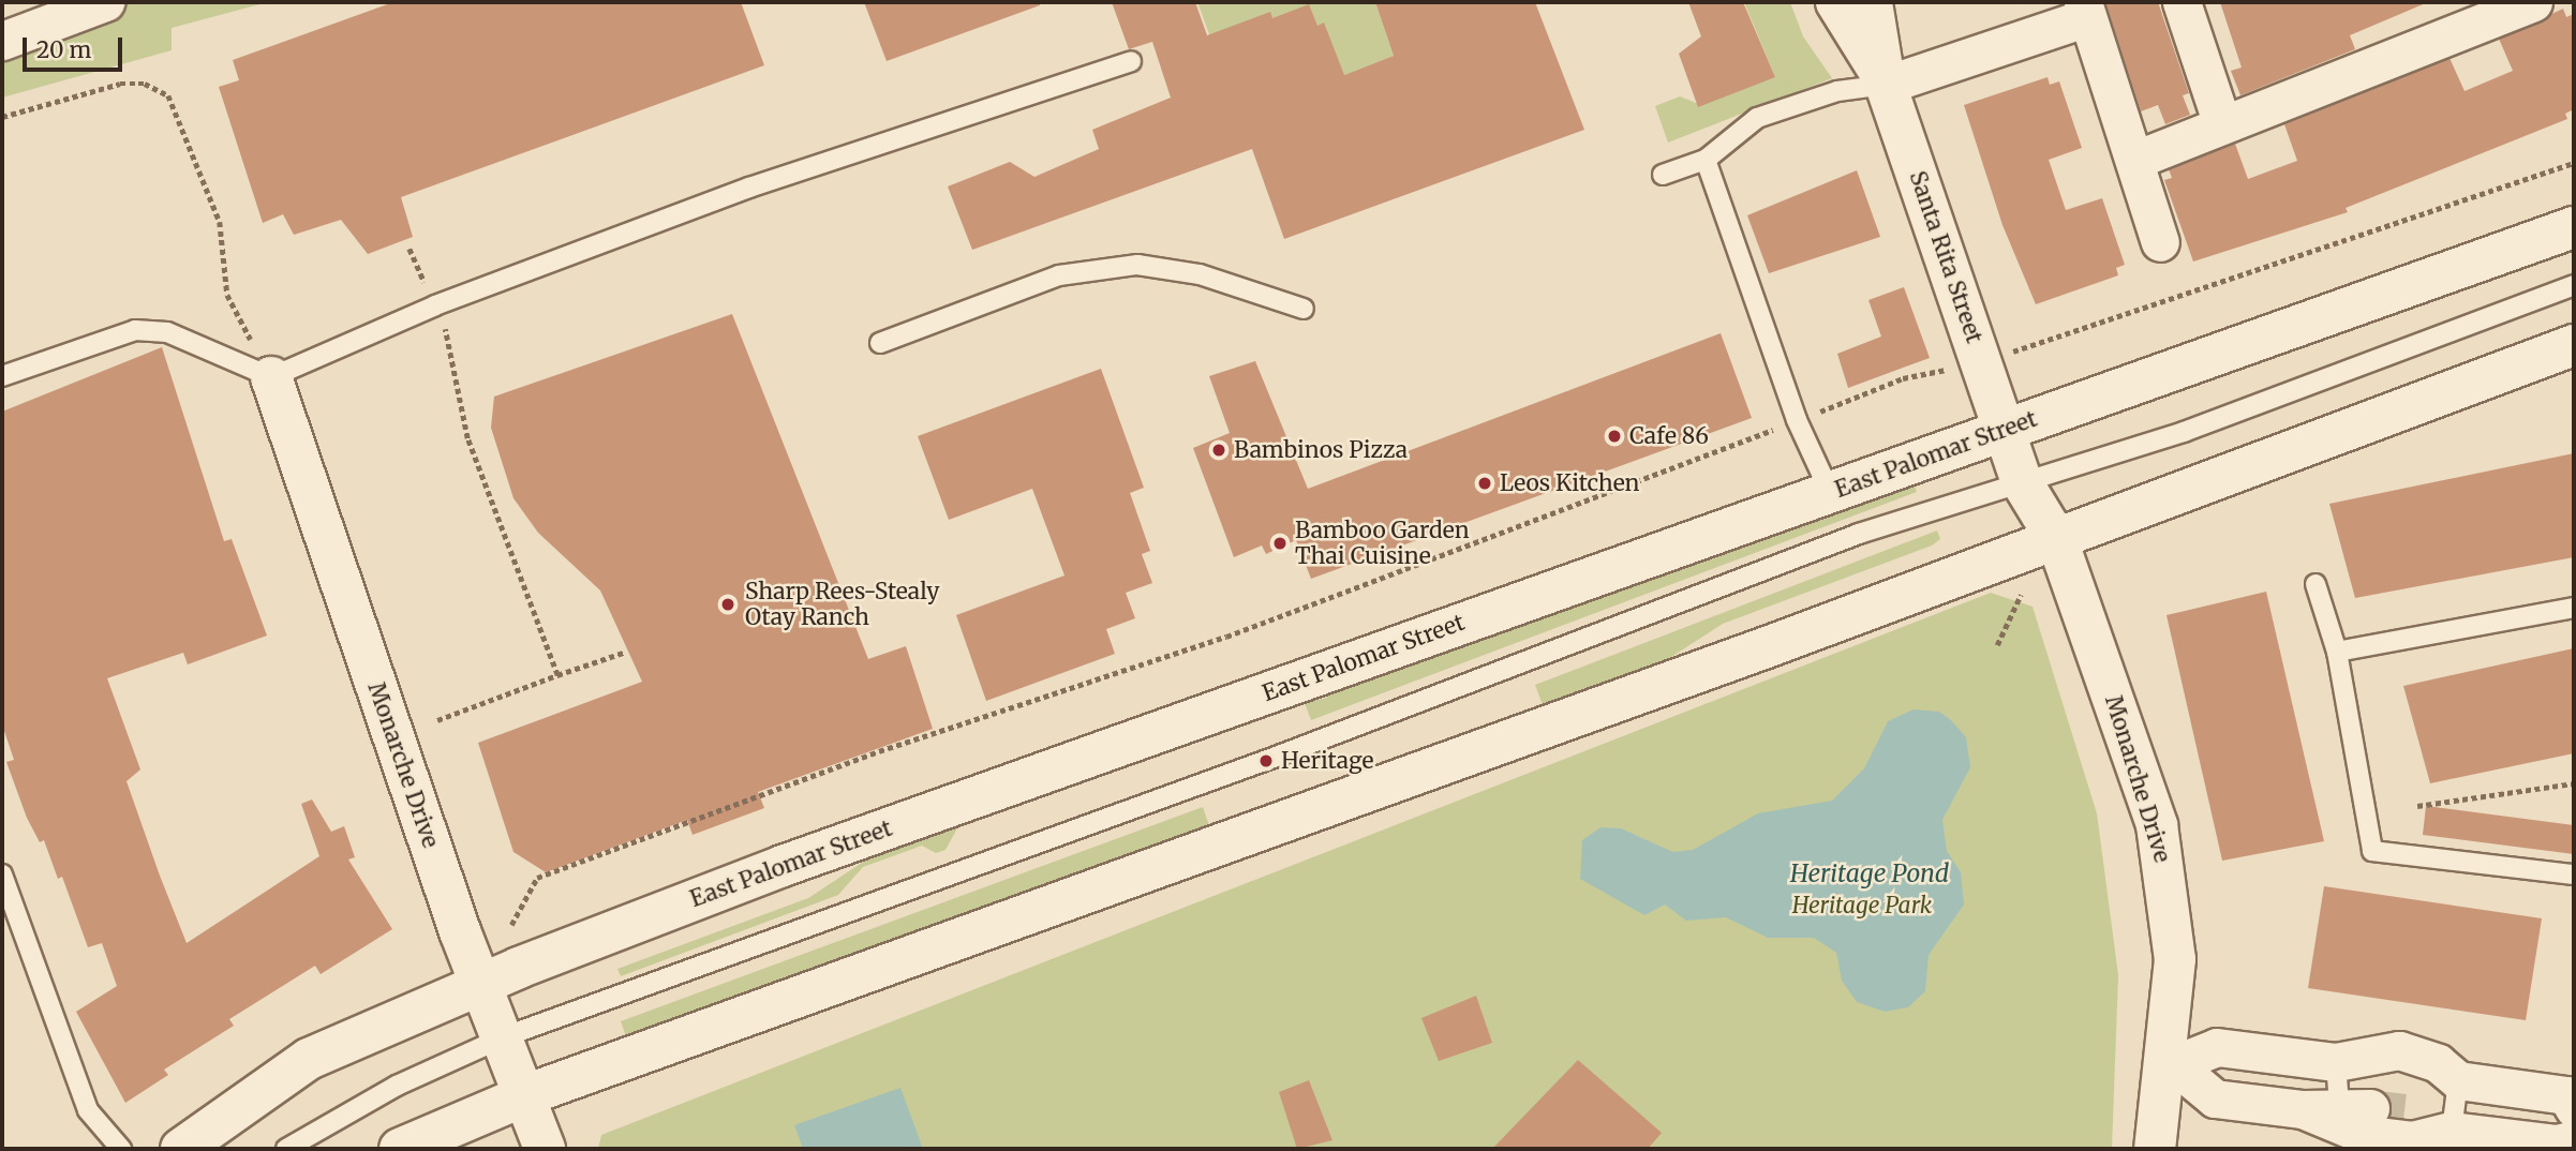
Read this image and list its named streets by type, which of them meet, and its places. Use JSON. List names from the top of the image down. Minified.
{"streets":{"main road":["Santa Rita Street","East Palomar Street","Monarche Drive"]},"crossings":[["Santa Rita Street","East Palomar Street"],["Santa Rita Street","Monarche Drive"],["East Palomar Street","Monarche Drive"]],"water":["Heritage Pond"],"parks":["Heritage Park"],"places":["Cafe 86","Bambinos Pizza","Leos Kitchen","Bamboo Garden Thai Cuisine","Sharp Rees-Stealy Otay Ranch","Heritage"],"scale_bar":"20 m"}
